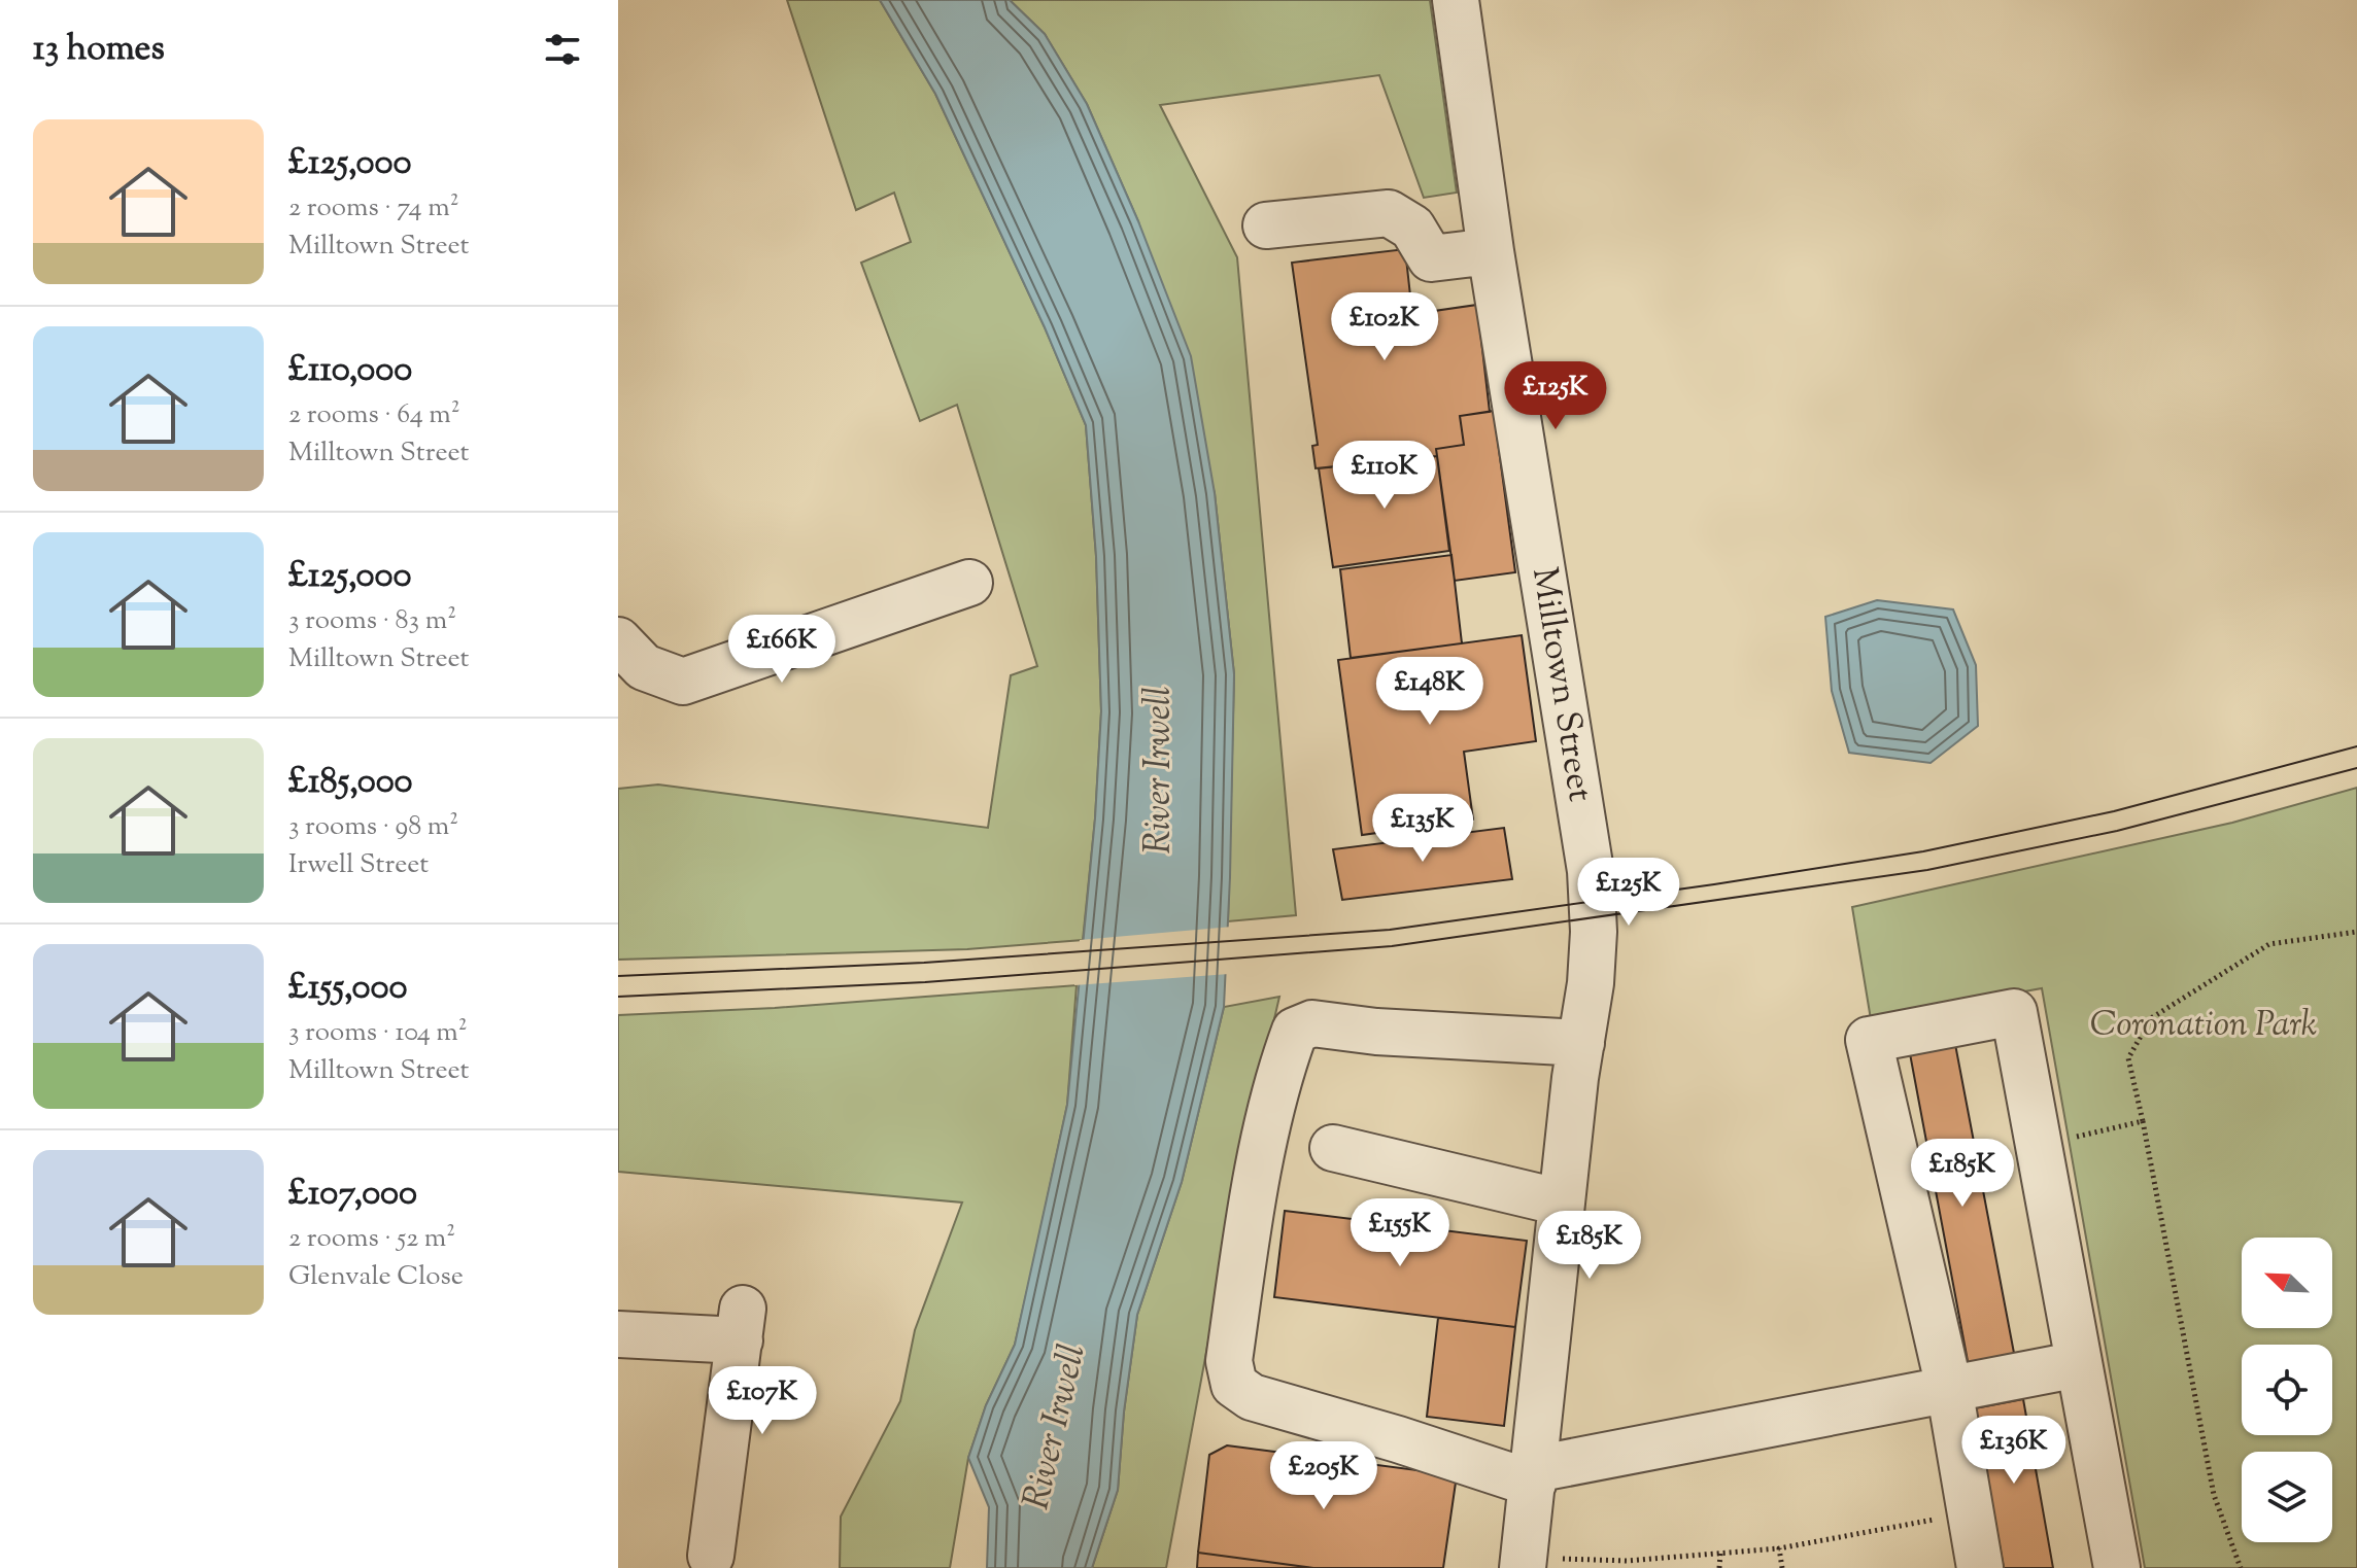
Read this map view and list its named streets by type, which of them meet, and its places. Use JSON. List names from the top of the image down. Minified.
{"streets":{"street":["Milltown Street"]},"water":["River Irwell"],"parks":["Coronation Park"],"north":"top left","page":{"heading":"13 homes","list":[{"name":"£125,000","note":"2 rooms · 74 m² · Milltown Street"},{"name":"£110,000","note":"2 rooms · 64 m² · Milltown Street"},{"name":"£125,000","note":"3 rooms · 83 m² · Milltown Street"},{"name":"£185,000","note":"3 rooms · 98 m² · Irwell Street"},{"name":"£155,000","note":"3 rooms · 104 m² · Milltown Street"},{"name":"£107,000","note":"2 rooms · 52 m² · Glenvale Close"}],"price":["£102K","£125K","£110K","£166K","£148K","£135K","£125K","£185K","£155K","£185K","£107K","£136K","£205K"]}}
